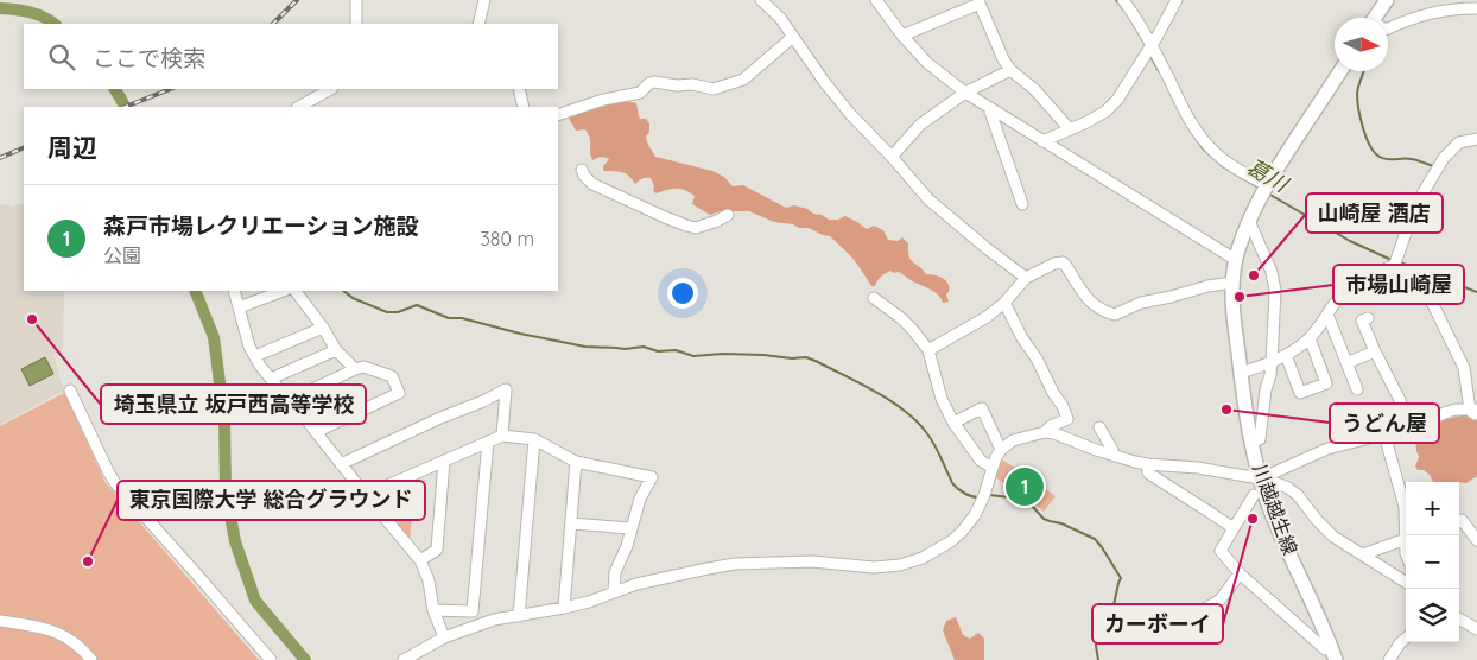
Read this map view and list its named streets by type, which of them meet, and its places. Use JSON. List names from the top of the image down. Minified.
{"streets":{"main road":["川越越生線"]},"water":["葛川"],"places":["山崎屋 酒店","市場山崎屋","埼玉県立 坂戸西高等学校","うどん屋","カーボーイ","東京国際大学 総合グラウンド"],"north":"right","page":{"search":"ここで検索","heading":"周辺","list":[{"mark":"1","name":"森戸市場レクリエーション施設","note":"公園","value":"380 m"}],"pins":"1","map_buttons":["+","−"]}}
